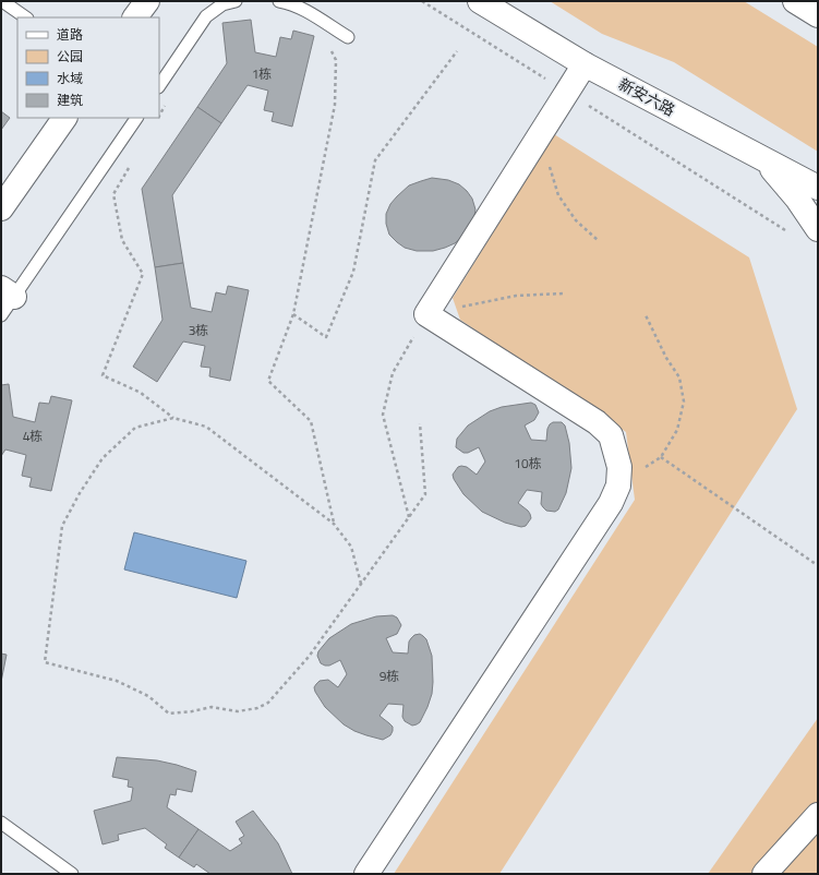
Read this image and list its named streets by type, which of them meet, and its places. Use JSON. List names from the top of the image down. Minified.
{"streets":{"main road":["新安六路"]},"house_numbers":["1栋","3栋","4栋","10栋","9栋"],"legend":["道路","公园","水域","建筑"]}
